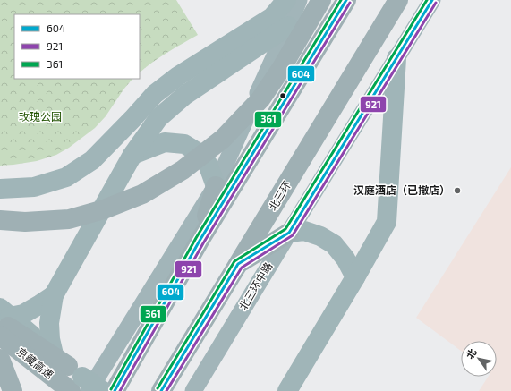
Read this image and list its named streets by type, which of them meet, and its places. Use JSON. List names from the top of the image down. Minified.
{"streets":{"highway":["北三环","京藏高速"],"street":["北三环中路"]},"parks":["玫瑰公园"],"places":["汉庭酒店（已撤店）"],"lines":["transit line 604","transit line 361","transit line 921"],"legend":["604","921","361"],"north":"top left"}
